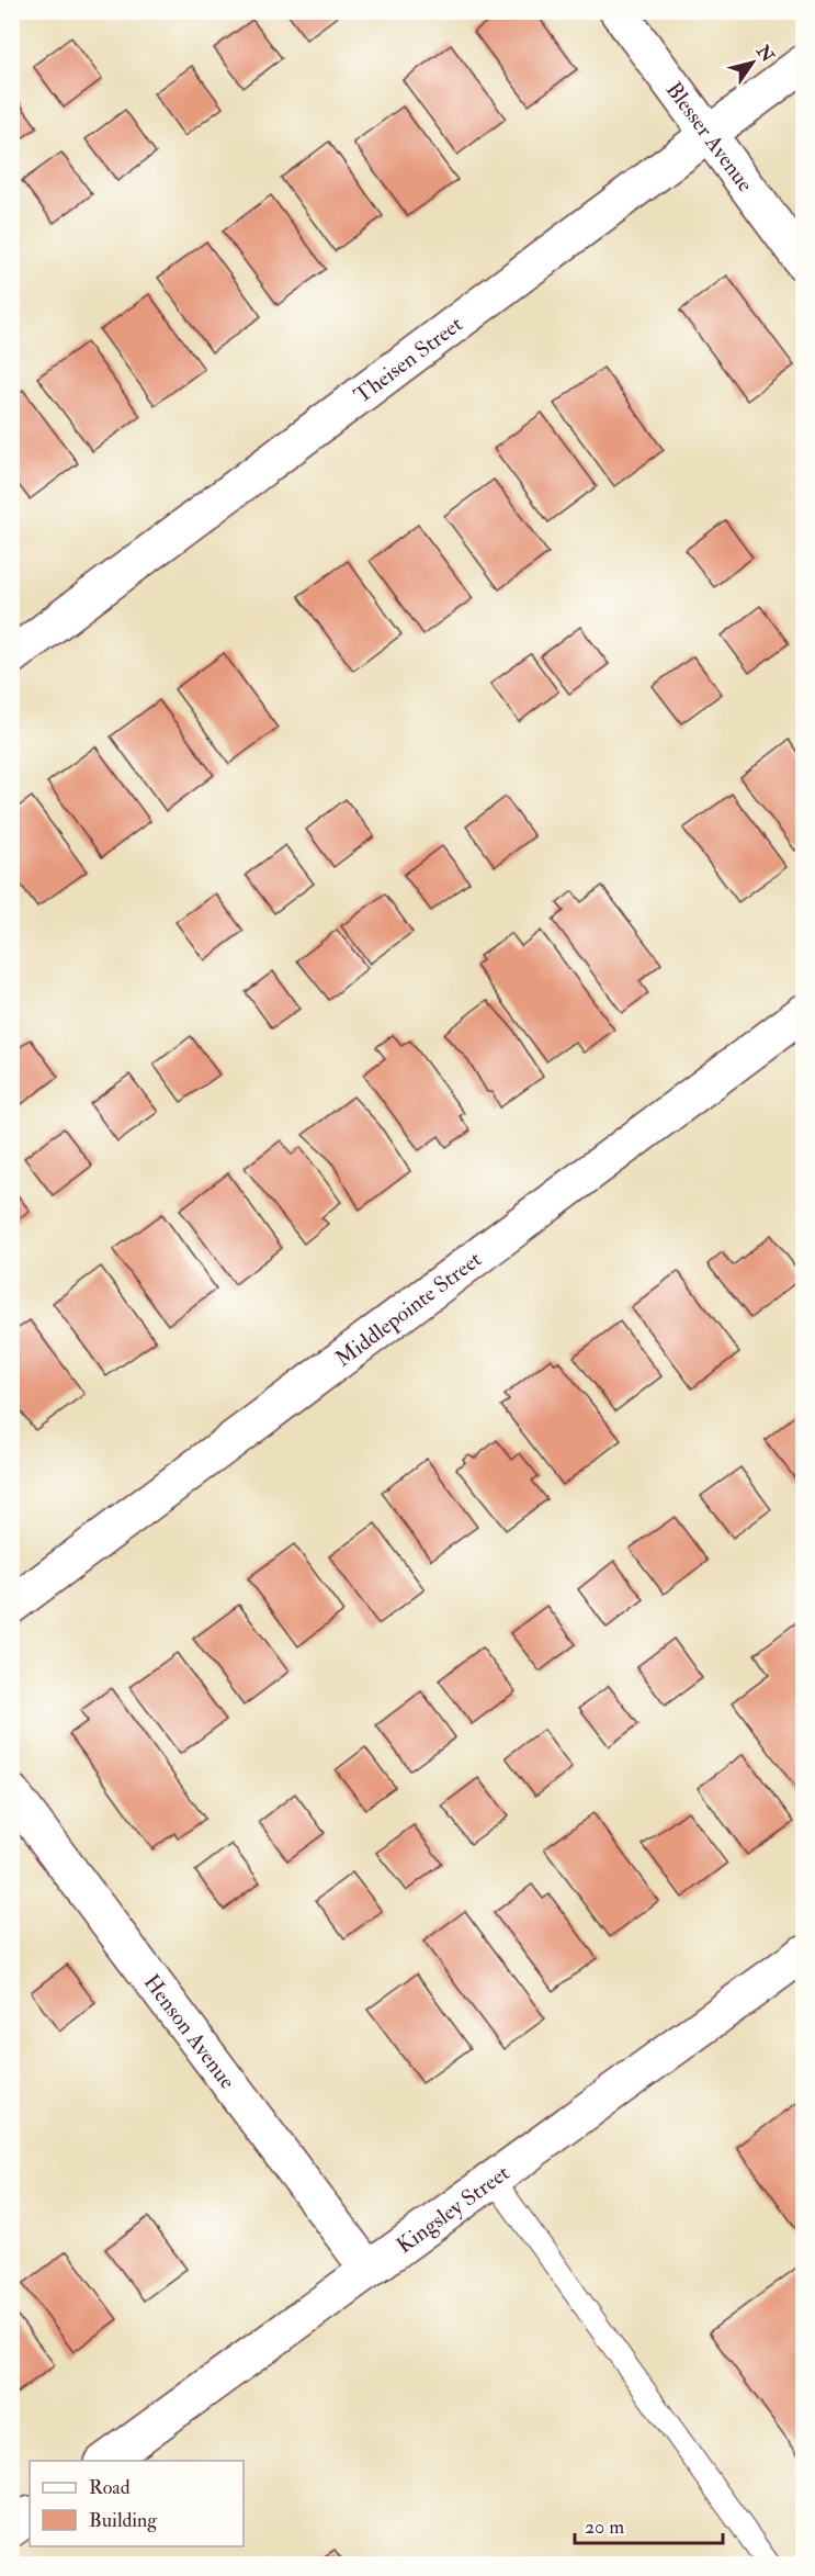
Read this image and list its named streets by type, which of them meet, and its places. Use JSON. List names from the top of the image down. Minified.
{"streets":{"street":["Blesser Avenue","Theisen Street","Middlepointe Street","Henson Avenue","Kingsley Street"]},"crossings":[["Blesser Avenue","Theisen Street"],["Henson Avenue","Kingsley Street"]],"legend":["Road","Building"],"scale_bar":"20 m","north":"top right"}
